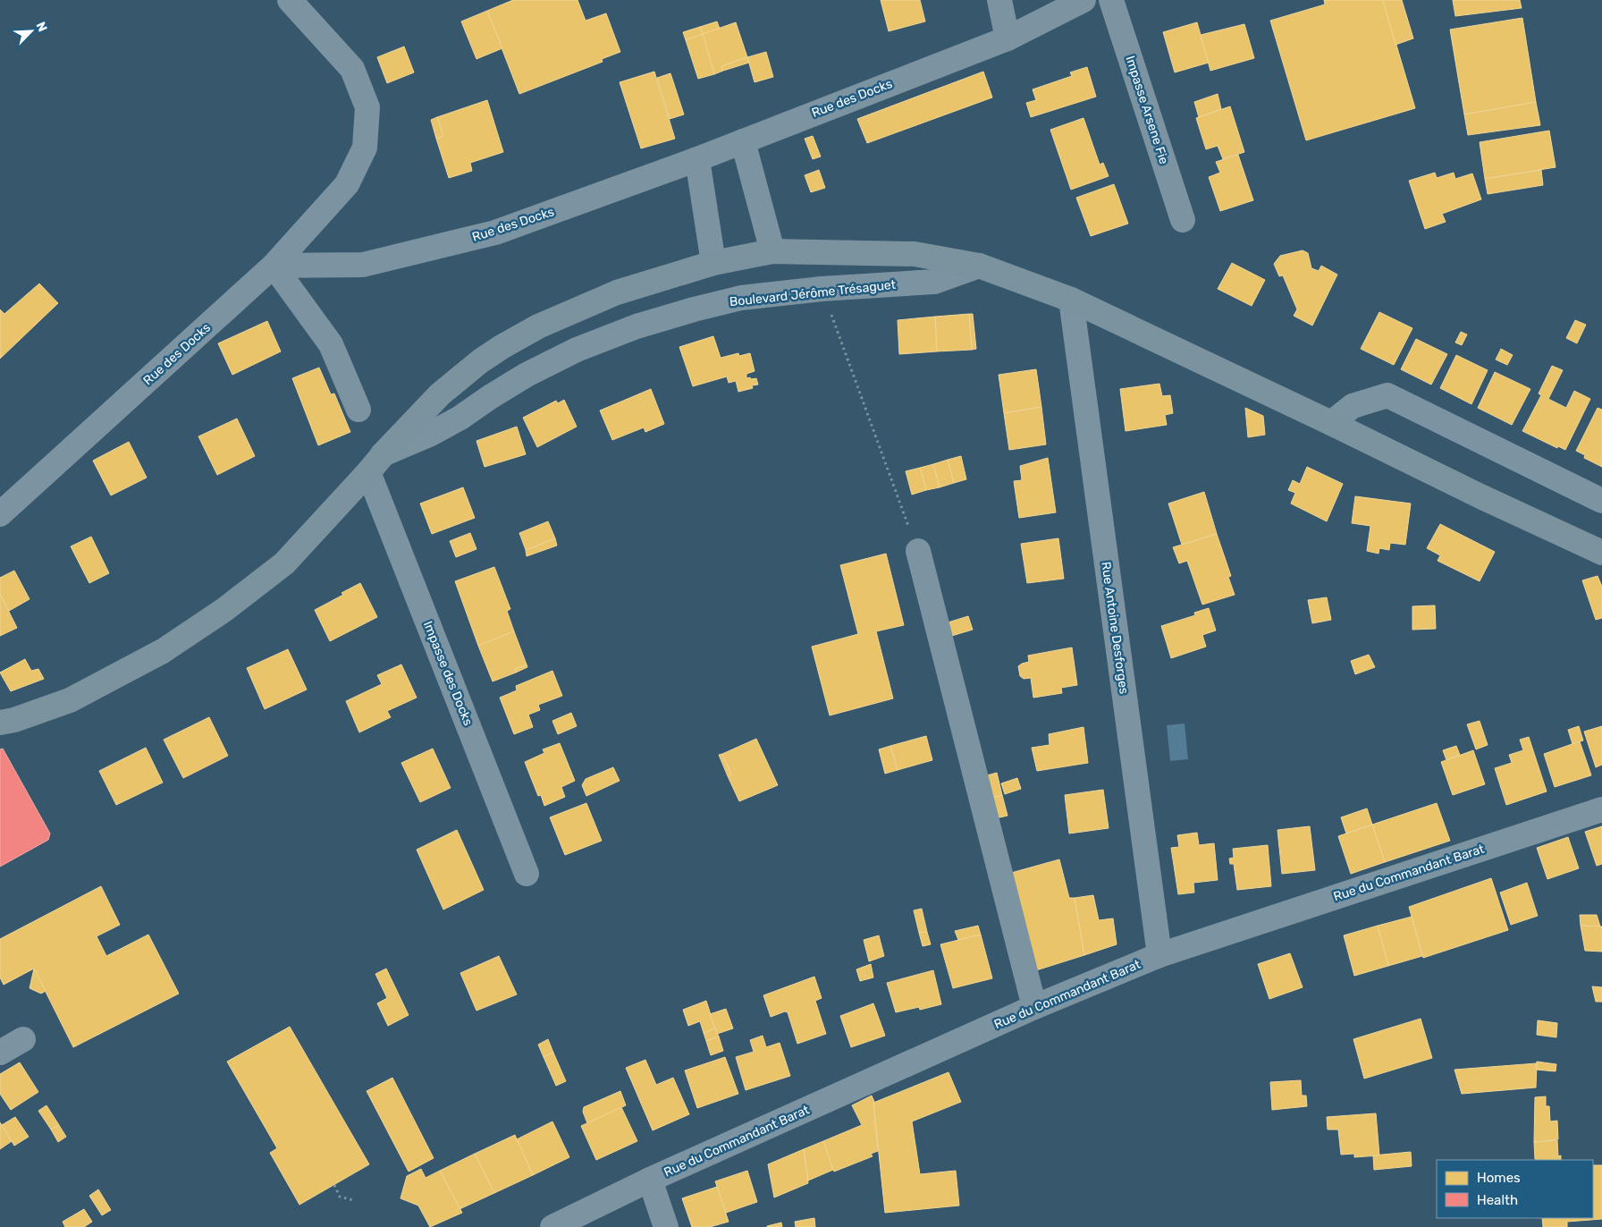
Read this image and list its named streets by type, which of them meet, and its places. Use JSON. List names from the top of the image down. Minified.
{"streets":{"street":["Rue des Docks","Impasse Arsene Fie","Boulevard Jérôme Trésaguet","Rue Antoine Desforges","Impasse des Docks","Rue du Commandant Barat"]},"crossings":[["Boulevard Jérôme Trésaguet","Impasse des Docks"],["Rue Antoine Desforges","Rue du Commandant Barat"]],"legend":["Homes","Health"],"north":"top right"}
